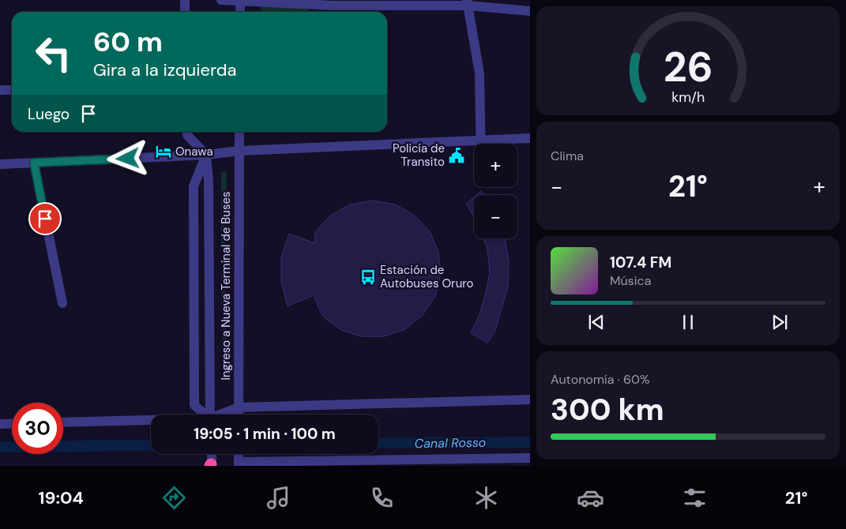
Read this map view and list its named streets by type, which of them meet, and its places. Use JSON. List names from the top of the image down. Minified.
{"streets":{"street":["Ingreso a Nueva Terminal de Buses"]},"water":["Canal Rosso"],"places":{"hotel":["Onawa"],"public building":["Policía de Transito"],"bus stop":["Estación de Autobuses Oruro"]},"page":{"turn":["60 m","Gira a la izquierda"],"then":"Luego","tile":["Clima",["Autonomía · 60%","300 km"]],"map_buttons":["+","−"],"heat":["−","21°","+"],"song":["107.4 FM","Música"],"limit":"30","trip":"19:05 · 1 min · 100 m","tabs":["19:04","21°"],"gauge":["26","km/h"]}}
